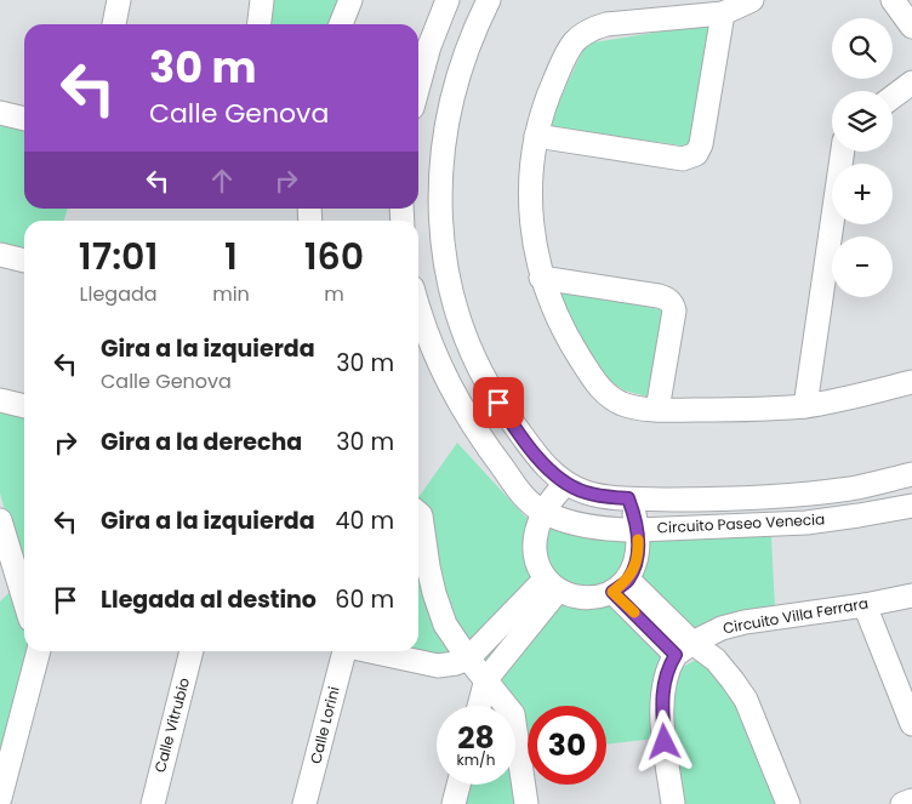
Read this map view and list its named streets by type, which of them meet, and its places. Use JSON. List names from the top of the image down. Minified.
{"streets":{"street":["Circuito Paseo Venecia","Circuito Villa Ferrara","Calle Vitrubio","Calle Lorini"]},"page":{"map_buttons":["+","−"],"turn":["30 m","Calle Genova"],"eta":["17:01","Llegada","1","min","160","m"],"list":[{"name":"Gira a la izquierda","note":"Calle Genova","value":"30 m"},{"name":"Gira a la derecha","value":"30 m"},{"name":"Gira a la izquierda","value":"40 m"},{"name":"Llegada al destino","value":"60 m"}],"speed":"28 km/h","limit":"30"}}
